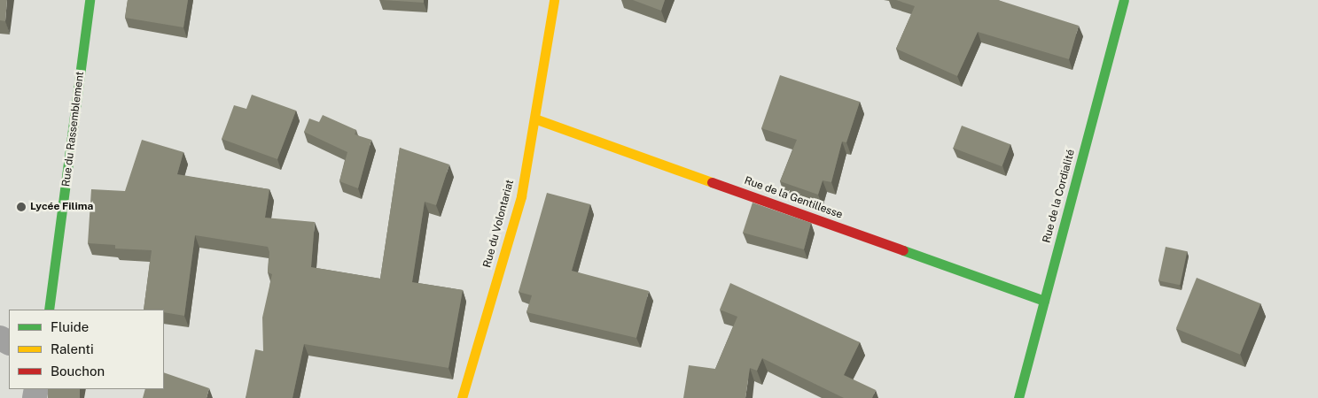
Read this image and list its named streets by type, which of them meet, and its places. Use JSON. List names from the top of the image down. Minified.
{"streets":{"street":["Rue du Rassemblement","Rue de la Cordialité","Rue de la Gentillesse","Rue du Volontariat"]},"crossings":[["Rue de la Cordialité","Rue de la Gentillesse"],["Rue de la Gentillesse","Rue du Volontariat"]],"places":["Lycée Filima"],"legend":["Fluide","Ralenti","Bouchon"]}
